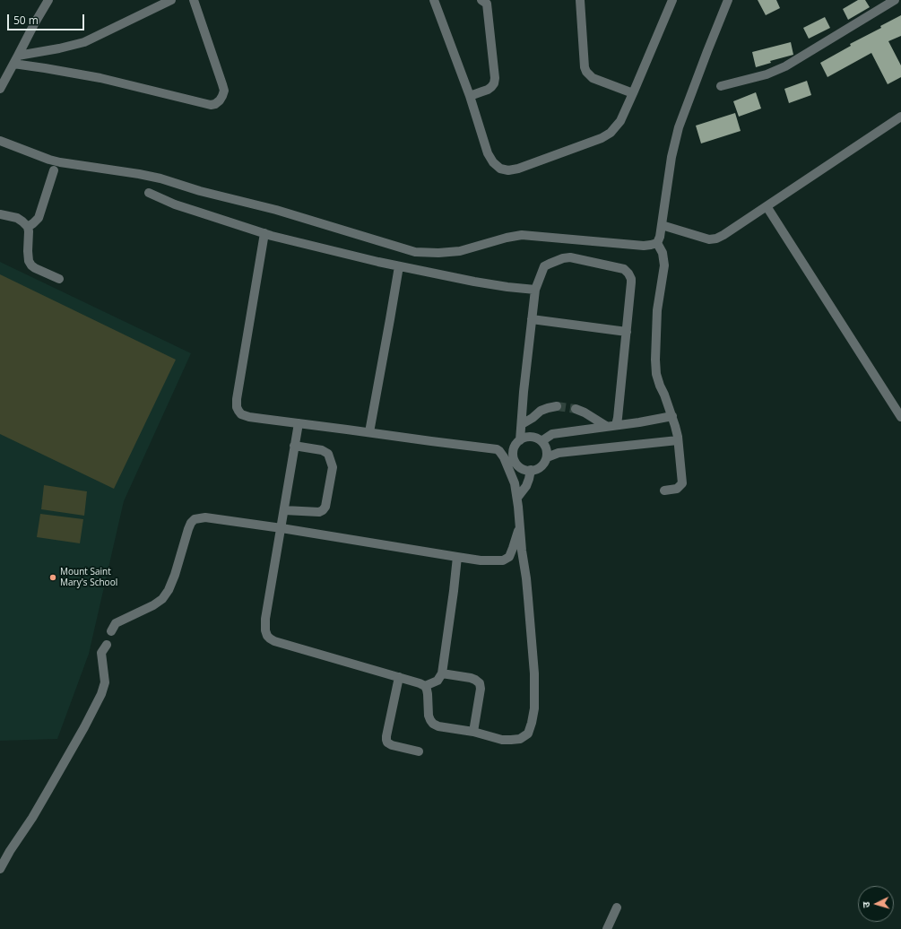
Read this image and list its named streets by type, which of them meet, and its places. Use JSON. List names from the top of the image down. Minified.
{"places":["Mount Saint Mary's School"],"scale_bar":"50 m","north":"left"}
